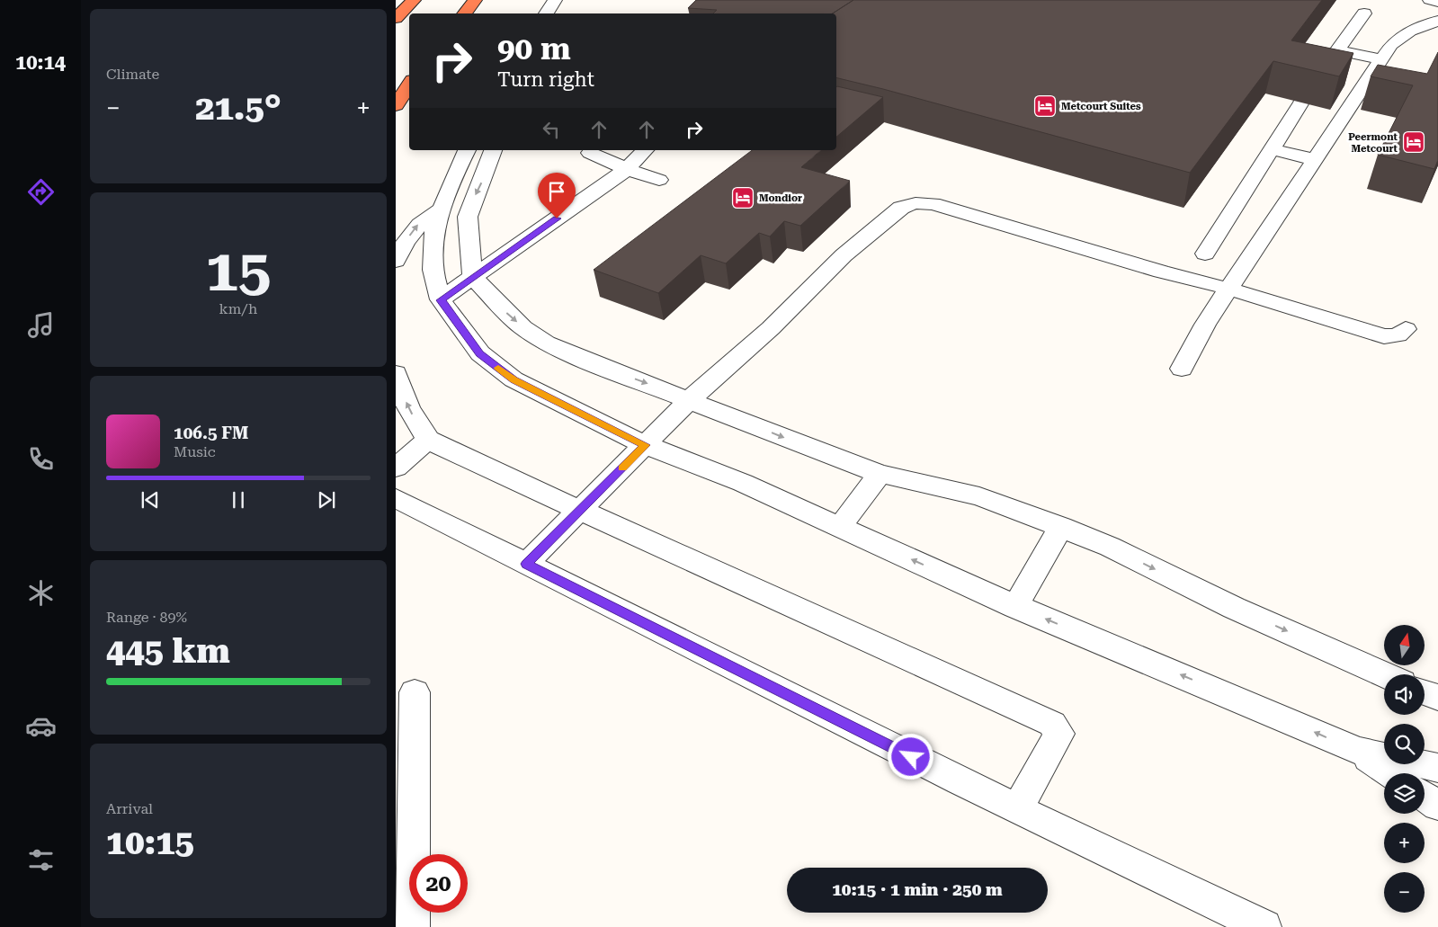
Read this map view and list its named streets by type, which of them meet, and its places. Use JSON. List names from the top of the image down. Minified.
{"places":{"hotel":["Metcourt Suites","Peermont Metcourt","Mondior"]},"north":"top","page":{"tabs":"10:14","tile":["Climate",["15","km/h"],["Range · 89%","445 km"],["Arrival","10:15"]],"turn":["90 m","Turn right"],"heat":["−","21.5°","+"],"song":["106.5 FM","Music"],"map_buttons":["+","−"],"limit":"20","trip":"10:15 · 1 min · 250 m"}}
